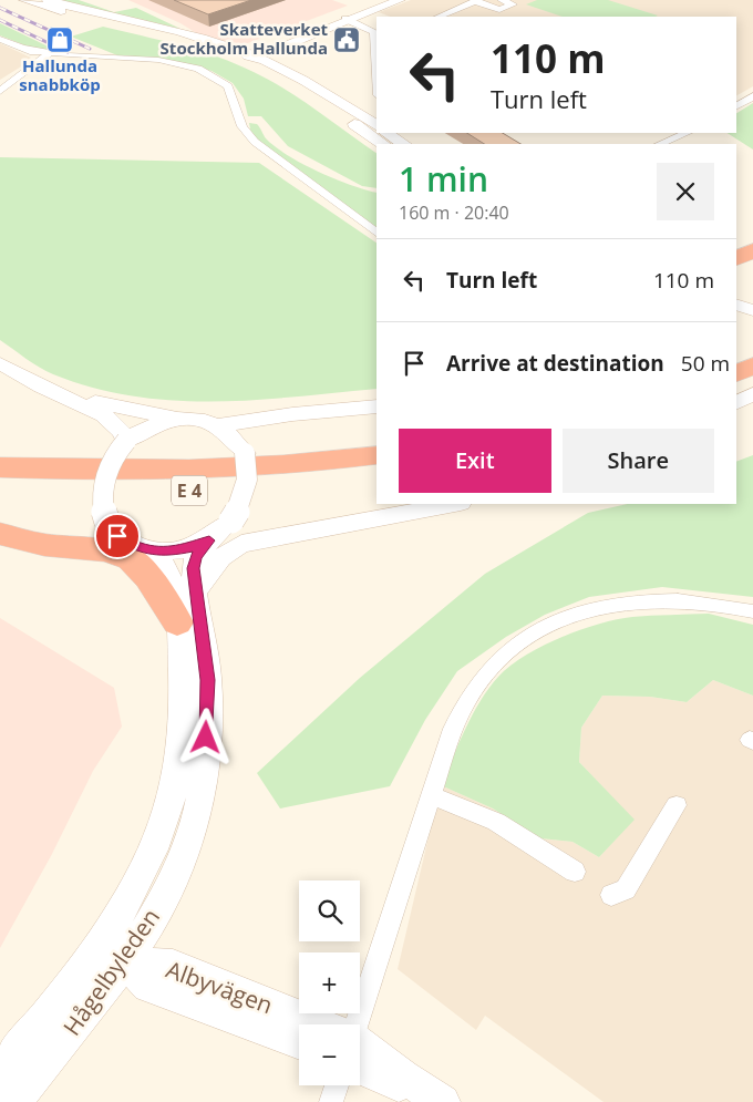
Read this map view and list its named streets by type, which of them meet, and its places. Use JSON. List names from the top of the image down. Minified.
{"streets":{"highway":["E 4"],"main road":["Hågelbyleden","Albyvägen"]},"crossings":[["Hågelbyleden","Albyvägen"]],"places":{"shop":["Hallunda snabbköp"],"public building":["Skatteverket Stockholm Hallunda"]},"page":{"turn":["110 m","Turn left"],"heading":["1 min","160 m · 20:40"],"list":[{"name":"Turn left","value":"110 m"},{"name":"Arrive at destination","value":"50 m"}],"buttons":["Exit","Share"],"map_buttons":["+","−"]}}
